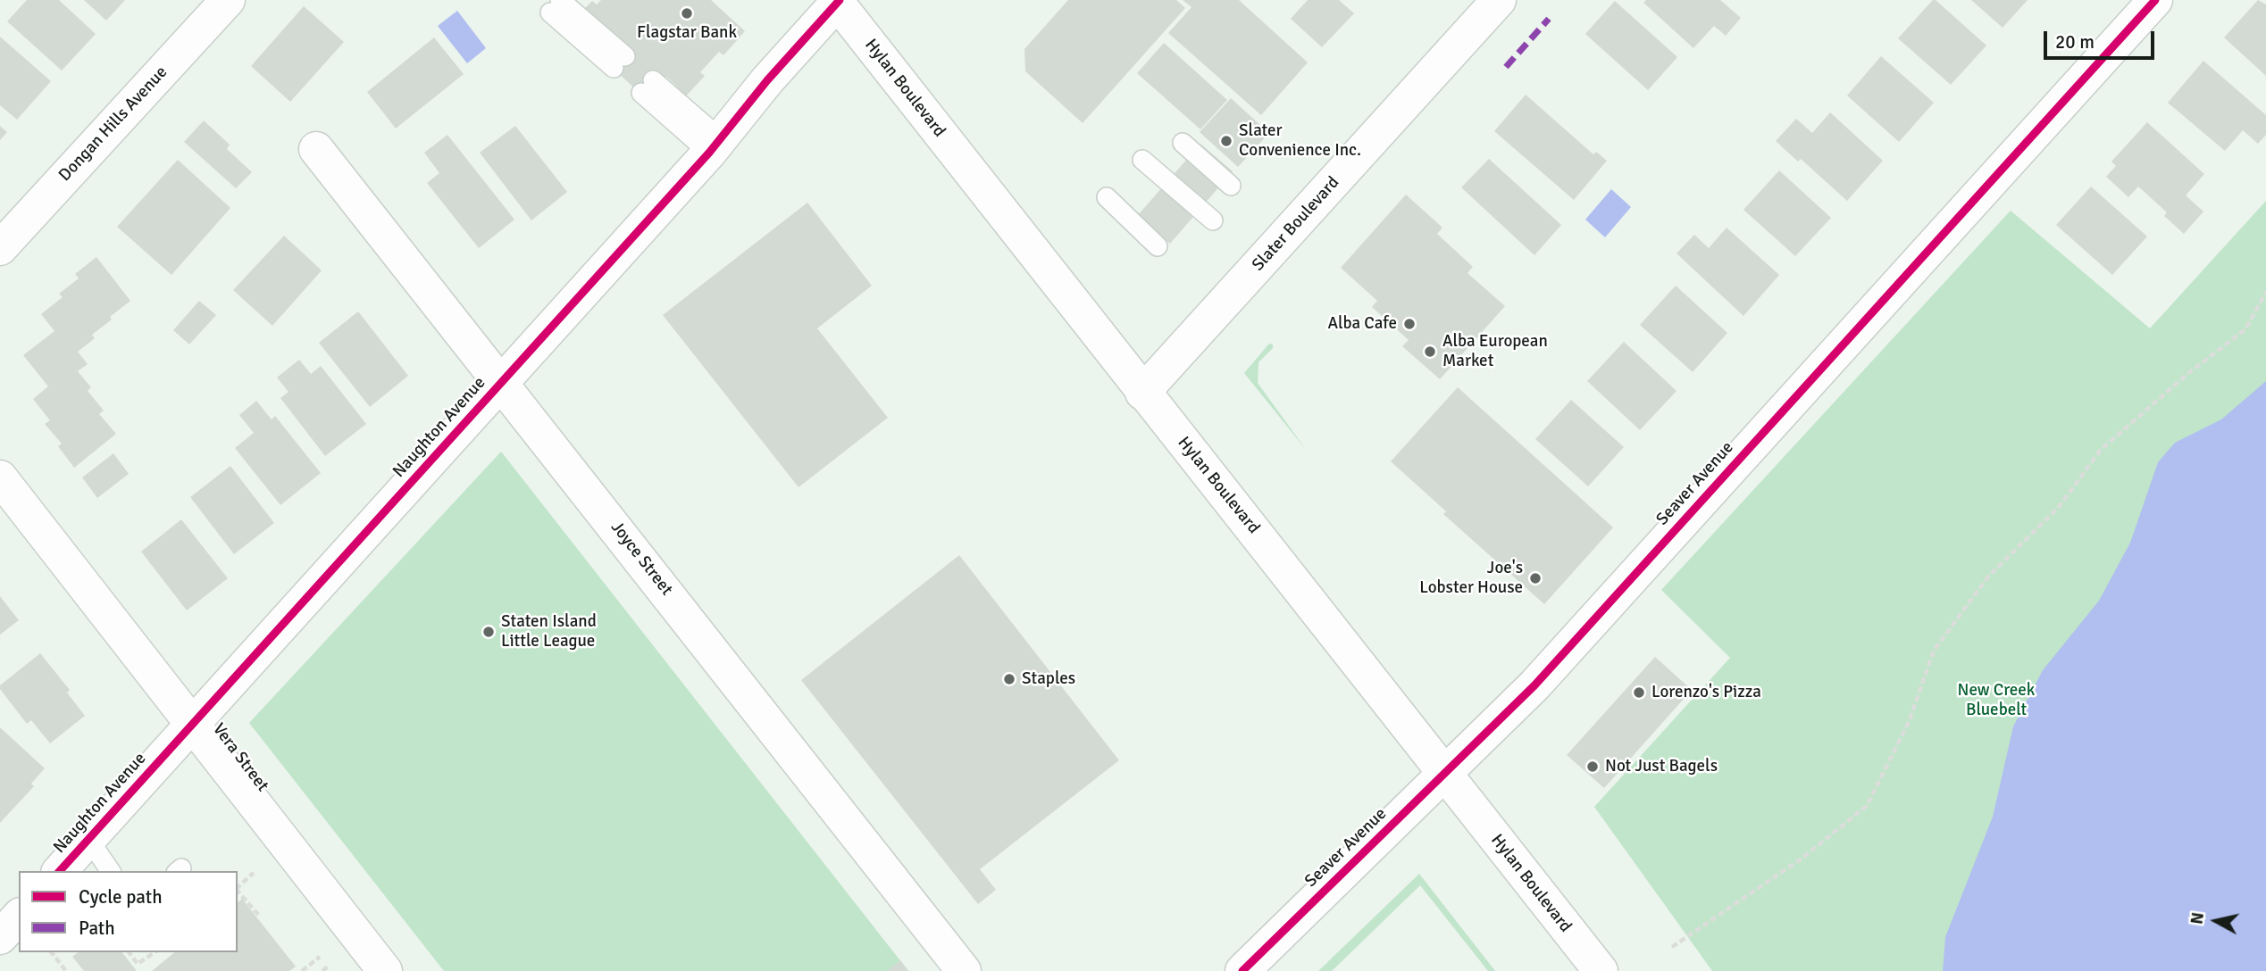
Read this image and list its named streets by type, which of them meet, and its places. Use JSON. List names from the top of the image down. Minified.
{"streets":{"street":["Hylan Boulevard","Dongan Hills Avenue","Slater Boulevard","Naughton Avenue","Seaver Avenue","Joyce Street","Vera Street"]},"crossings":[["Hylan Boulevard","Slater Boulevard"],["Hylan Boulevard","Naughton Avenue"],["Hylan Boulevard","Seaver Avenue"],["Naughton Avenue","Joyce Street"],["Naughton Avenue","Vera Street"]],"parks":["New Creek Bluebelt"],"places":["Flagstar Bank","Slater Convenience Inc.","Alba Cafe","Alba European Market","Joe's Lobster House","Staten Island Little League","Staples","Lorenzo's Pizza","Not Just Bagels"],"legend":["Cycle path","Path"],"scale_bar":"20 m","north":"left"}
